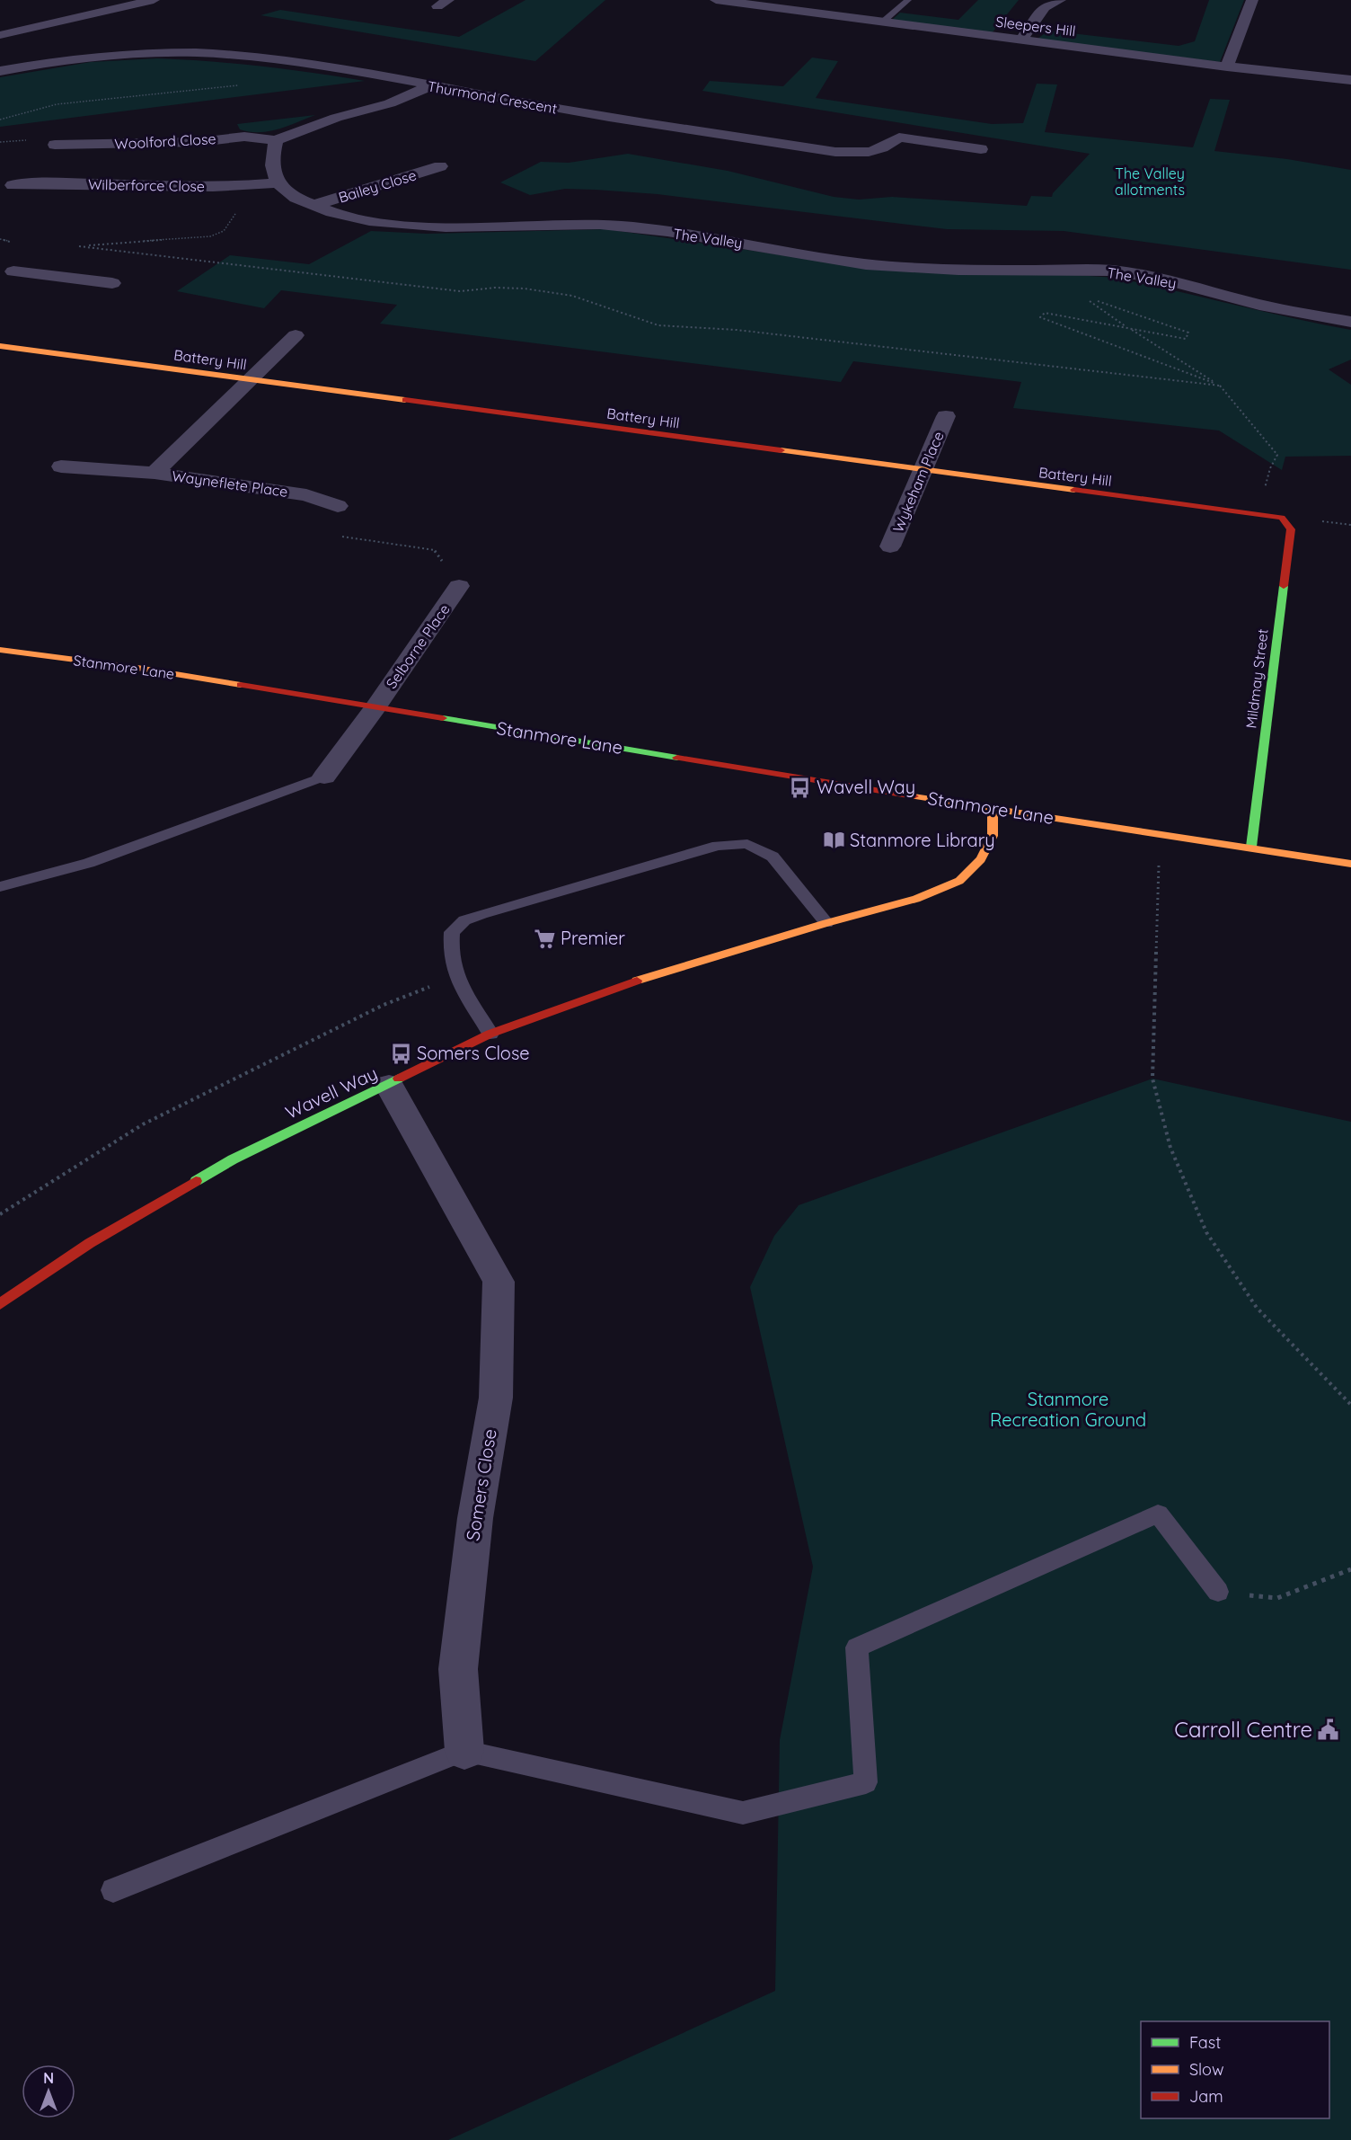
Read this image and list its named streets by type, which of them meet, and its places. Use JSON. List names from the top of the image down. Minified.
{"streets":{"street":["Sleepers Hill","Thurmond Crescent","Woolford Close","Wilberforce Close","Bailey Close","The Valley","Battery Hill","Wykeham Place","Wayneflete Place","Selborne Place","Stanmore Lane","Mildmay Street","Wavell Way","Somers Close"]},"crossings":[["Wilberforce Close","The Valley"],["Bailey Close","The Valley"],["Battery Hill","Wykeham Place"],["Battery Hill","Wayneflete Place"],["Battery Hill","Mildmay Street"],["Selborne Place","Stanmore Lane"],["Stanmore Lane","Mildmay Street"],["Stanmore Lane","Wavell Way"],["Wavell Way","Somers Close"]],"parks":["The Valley allotments","Stanmore Recreation Ground"],"places":{"bus stop":["Wavell Way","Somers Close"],"library":["Stanmore Library"],"supermarket":["Premier"],"public building":["Carroll Centre"]},"legend":["Fast","Slow","Jam"],"north":"top"}
